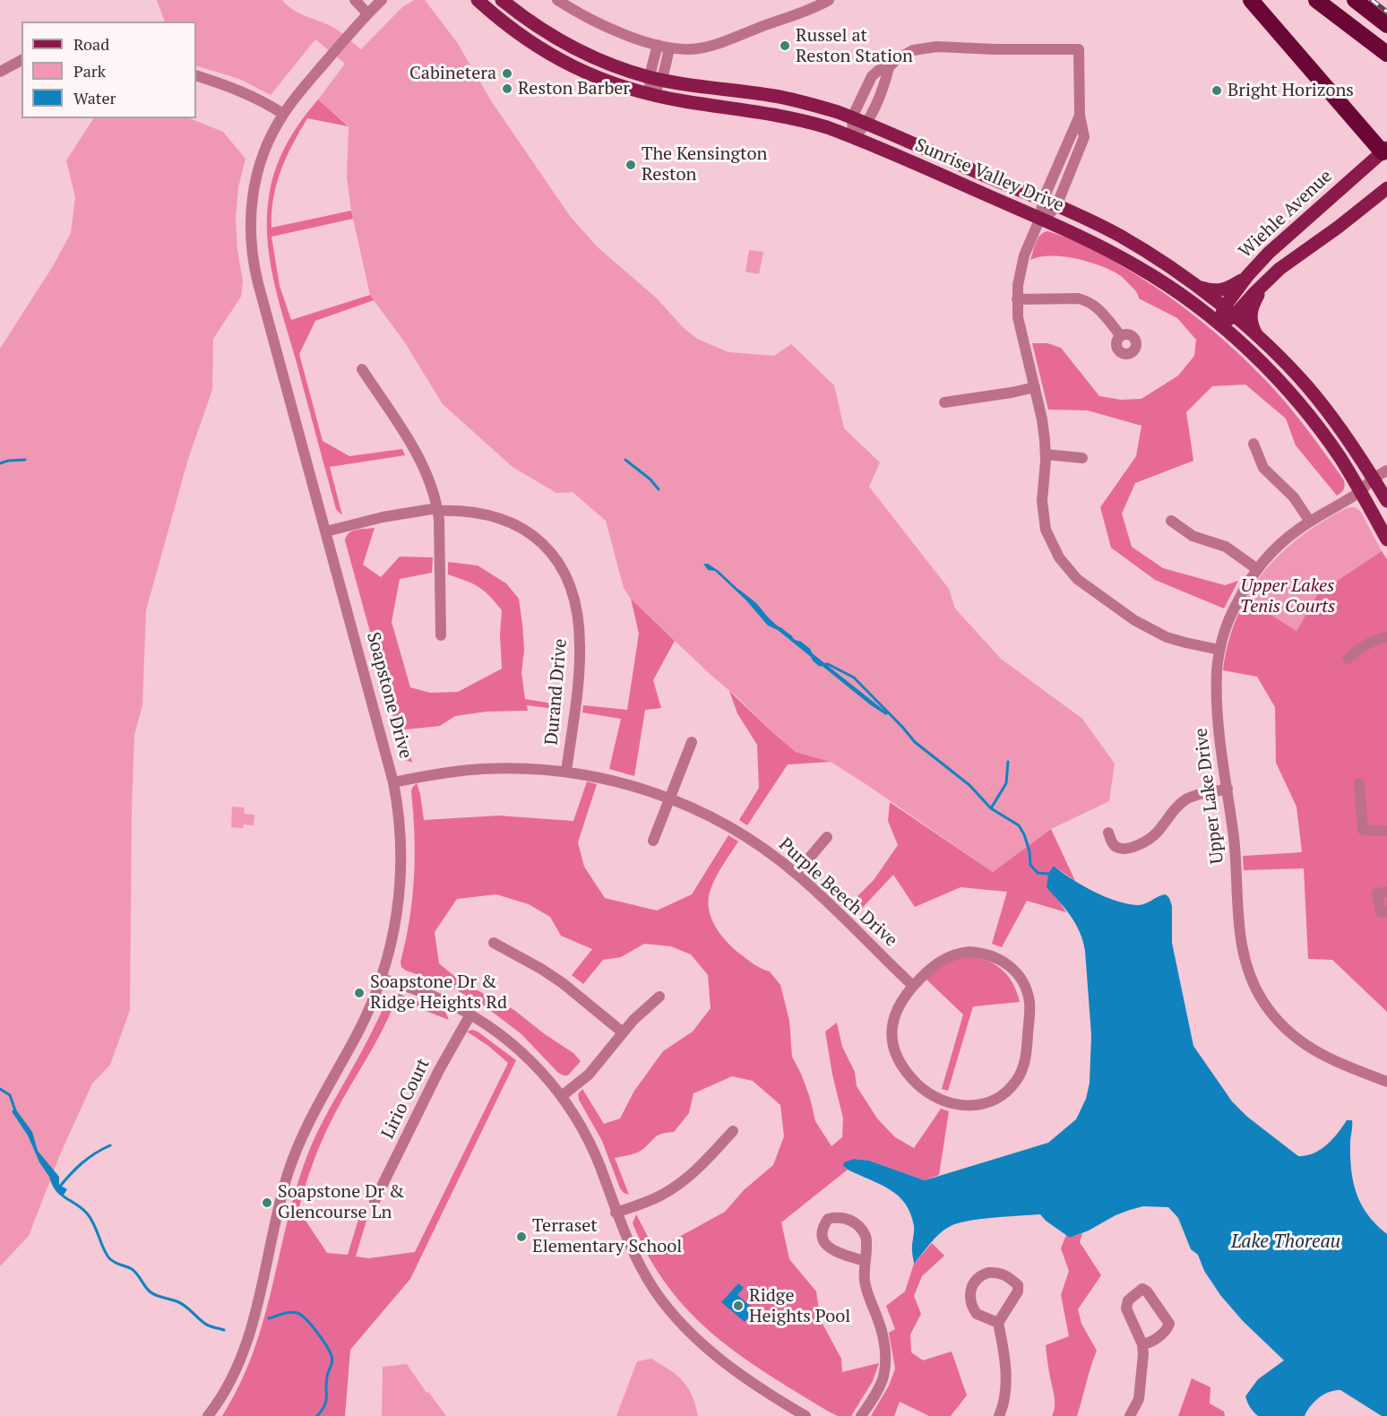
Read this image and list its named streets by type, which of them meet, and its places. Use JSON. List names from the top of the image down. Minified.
{"streets":{"main road":["Sunrise Valley Drive","Wiehle Avenue"],"street":["Durand Drive","Soapstone Drive","Upper Lake Drive","Purple Beech Drive","Lirio Court"]},"crossings":[["Sunrise Valley Drive","Wiehle Avenue"],["Sunrise Valley Drive","Upper Lake Drive"],["Durand Drive","Soapstone Drive"],["Durand Drive","Purple Beech Drive"],["Soapstone Drive","Purple Beech Drive"]],"water":["Lake Thoreau"],"parks":["Upper Lakes Tenis Courts"],"places":["Russel at Reston Station","Cabinetera","Reston Barber","Bright Horizons","The Kensington Reston","Soapstone Dr & Ridge Heights Rd","Soapstone Dr & Glencourse Ln","Terraset Elementary School","Ridge Heights Pool"],"legend":["Road","Park","Water"]}
